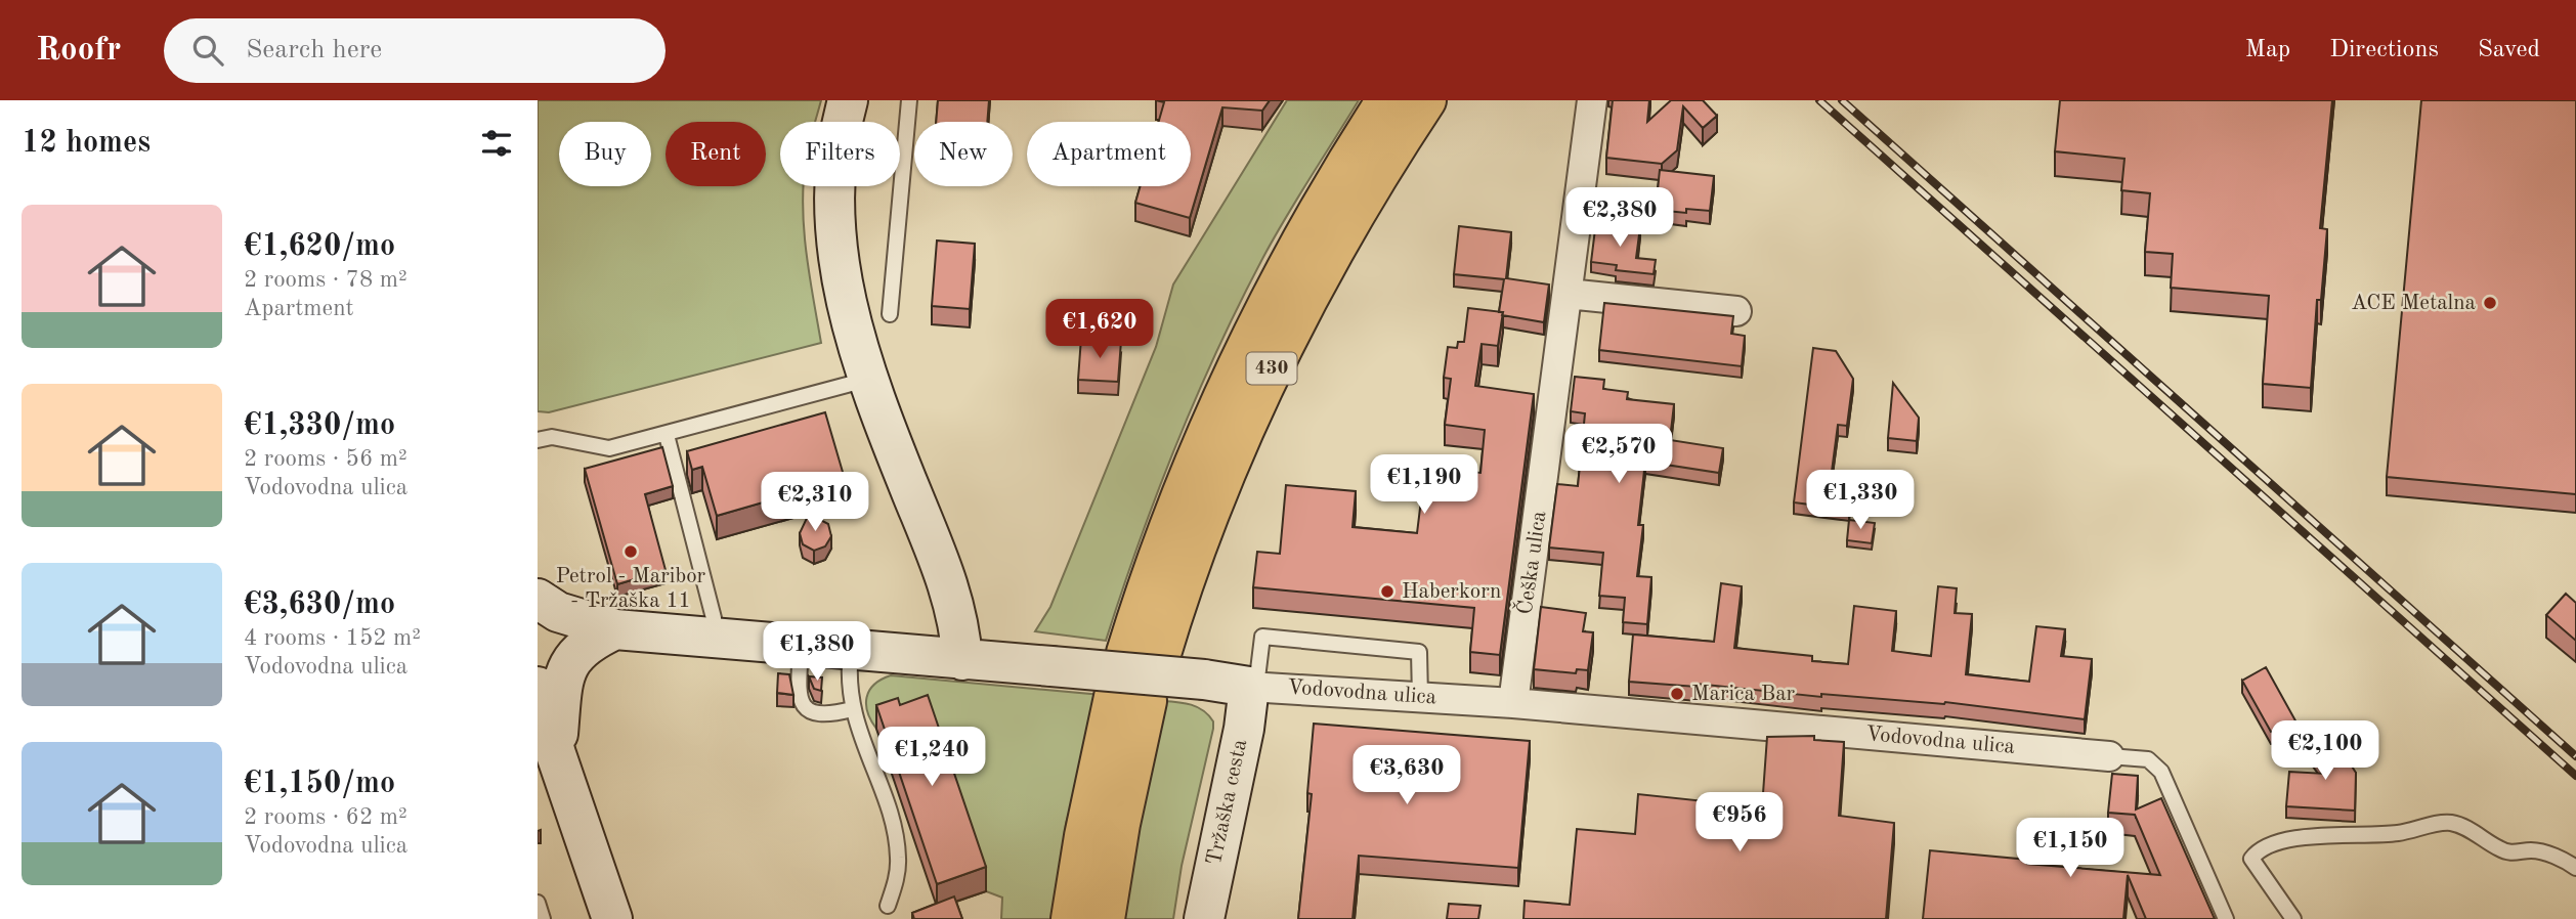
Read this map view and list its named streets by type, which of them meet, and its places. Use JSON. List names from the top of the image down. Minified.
{"streets":{"highway":["430"],"street":["Češka ulica","Vodovodna ulica","Tržaška cesta"]},"crossings":[["Češka ulica","Vodovodna ulica"],["Vodovodna ulica","Tržaška cesta"]],"places":["ACE Metalna","Petrol - Maribor - Tržaška 11","Haberkorn","Marica Bar"],"page":{"header":"Roofr","search":"Search here","nav":["Map","Directions","Saved"],"heading":"12 homes","chip":["Buy","Rent","Filters","New","Apartment"],"list":[{"name":"€1,620/mo","note":"2 rooms · 78 m² · Apartment"},{"name":"€1,330/mo","note":"2 rooms · 56 m² · Vodovodna ulica"},{"name":"€3,630/mo","note":"4 rooms · 152 m² · Vodovodna ulica"},{"name":"€1,150/mo","note":"2 rooms · 62 m² · Vodovodna ulica"}],"price":["€2,380","€1,620","€2,570","€1,190","€1,330","€2,310","€1,380","€2,100","€1,240","€3,630","€956","€1,150"]}}
